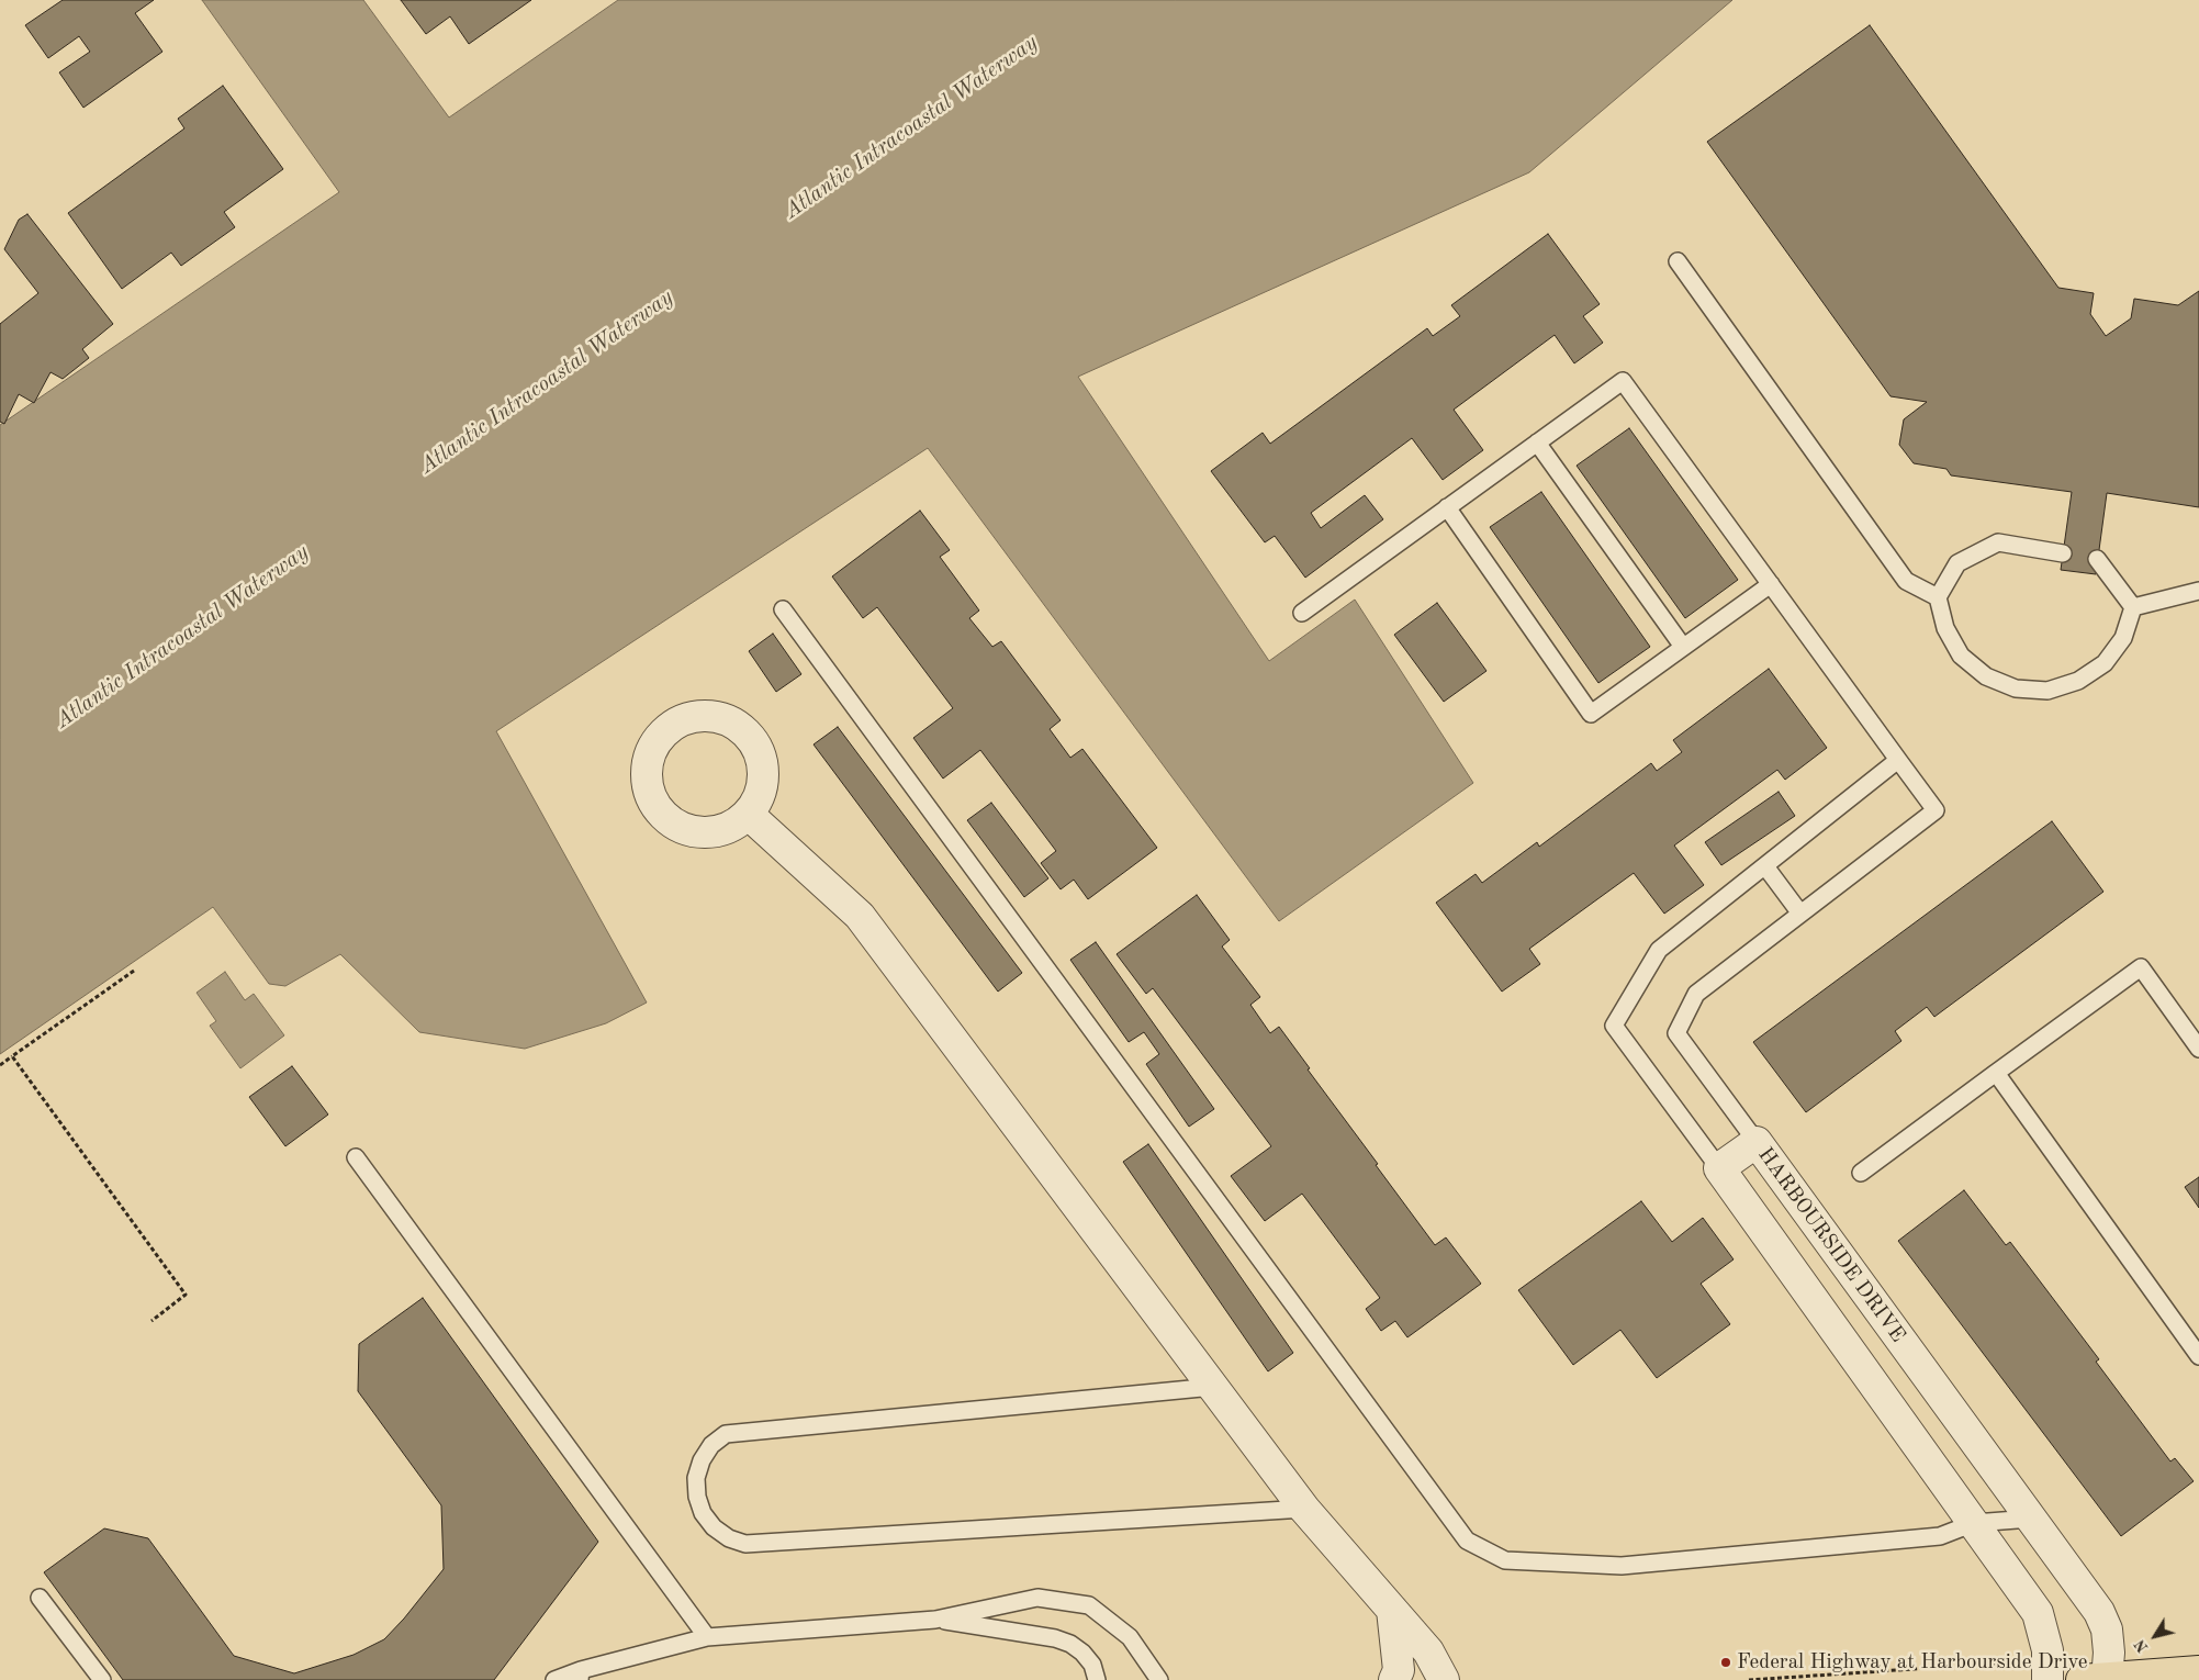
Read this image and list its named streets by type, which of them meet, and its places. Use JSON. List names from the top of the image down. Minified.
{"streets":{"street":["HARBOURSIDE DRIVE"]},"water":["Atlantic Intracoastal Waterway"],"places":["Federal Highway at Harbourside Drive"],"north":"bottom left"}
